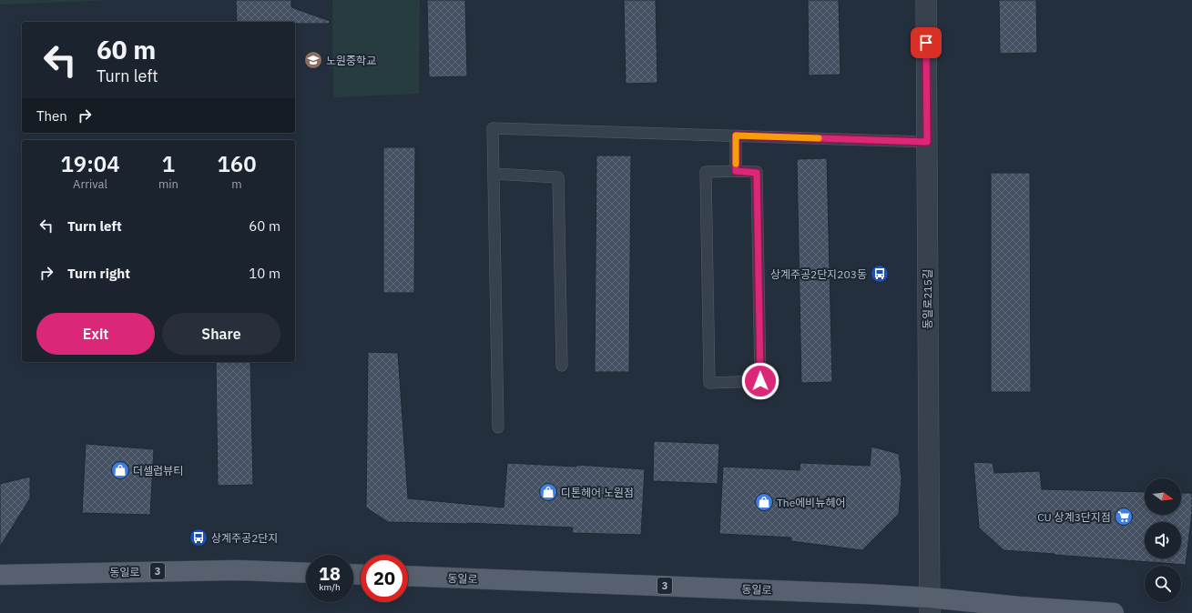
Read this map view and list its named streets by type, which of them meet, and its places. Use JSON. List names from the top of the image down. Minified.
{"streets":{"main road":["3","동일로"],"street":["동일로215길"]},"crossings":[["동일로215길","동일로"]],"places":{"school or university":["노원중학교"],"bus stop":["상계주공2단지203동","상계주공2단지"],"shop":["더셀럽뷰티","디톤헤어 노원점","The에비뉴헤어"],"supermarket":["CU 상계3단지점"]},"north":"right","page":{"turn":["60 m","Turn left"],"then":"Then","eta":["19:04","Arrival","1","min","160","m"],"list":[{"name":"Turn left","value":"60 m"},{"name":"Turn right","value":"10 m"}],"buttons":["Exit","Share"],"speed":"18 km/h","limit":"20"}}
